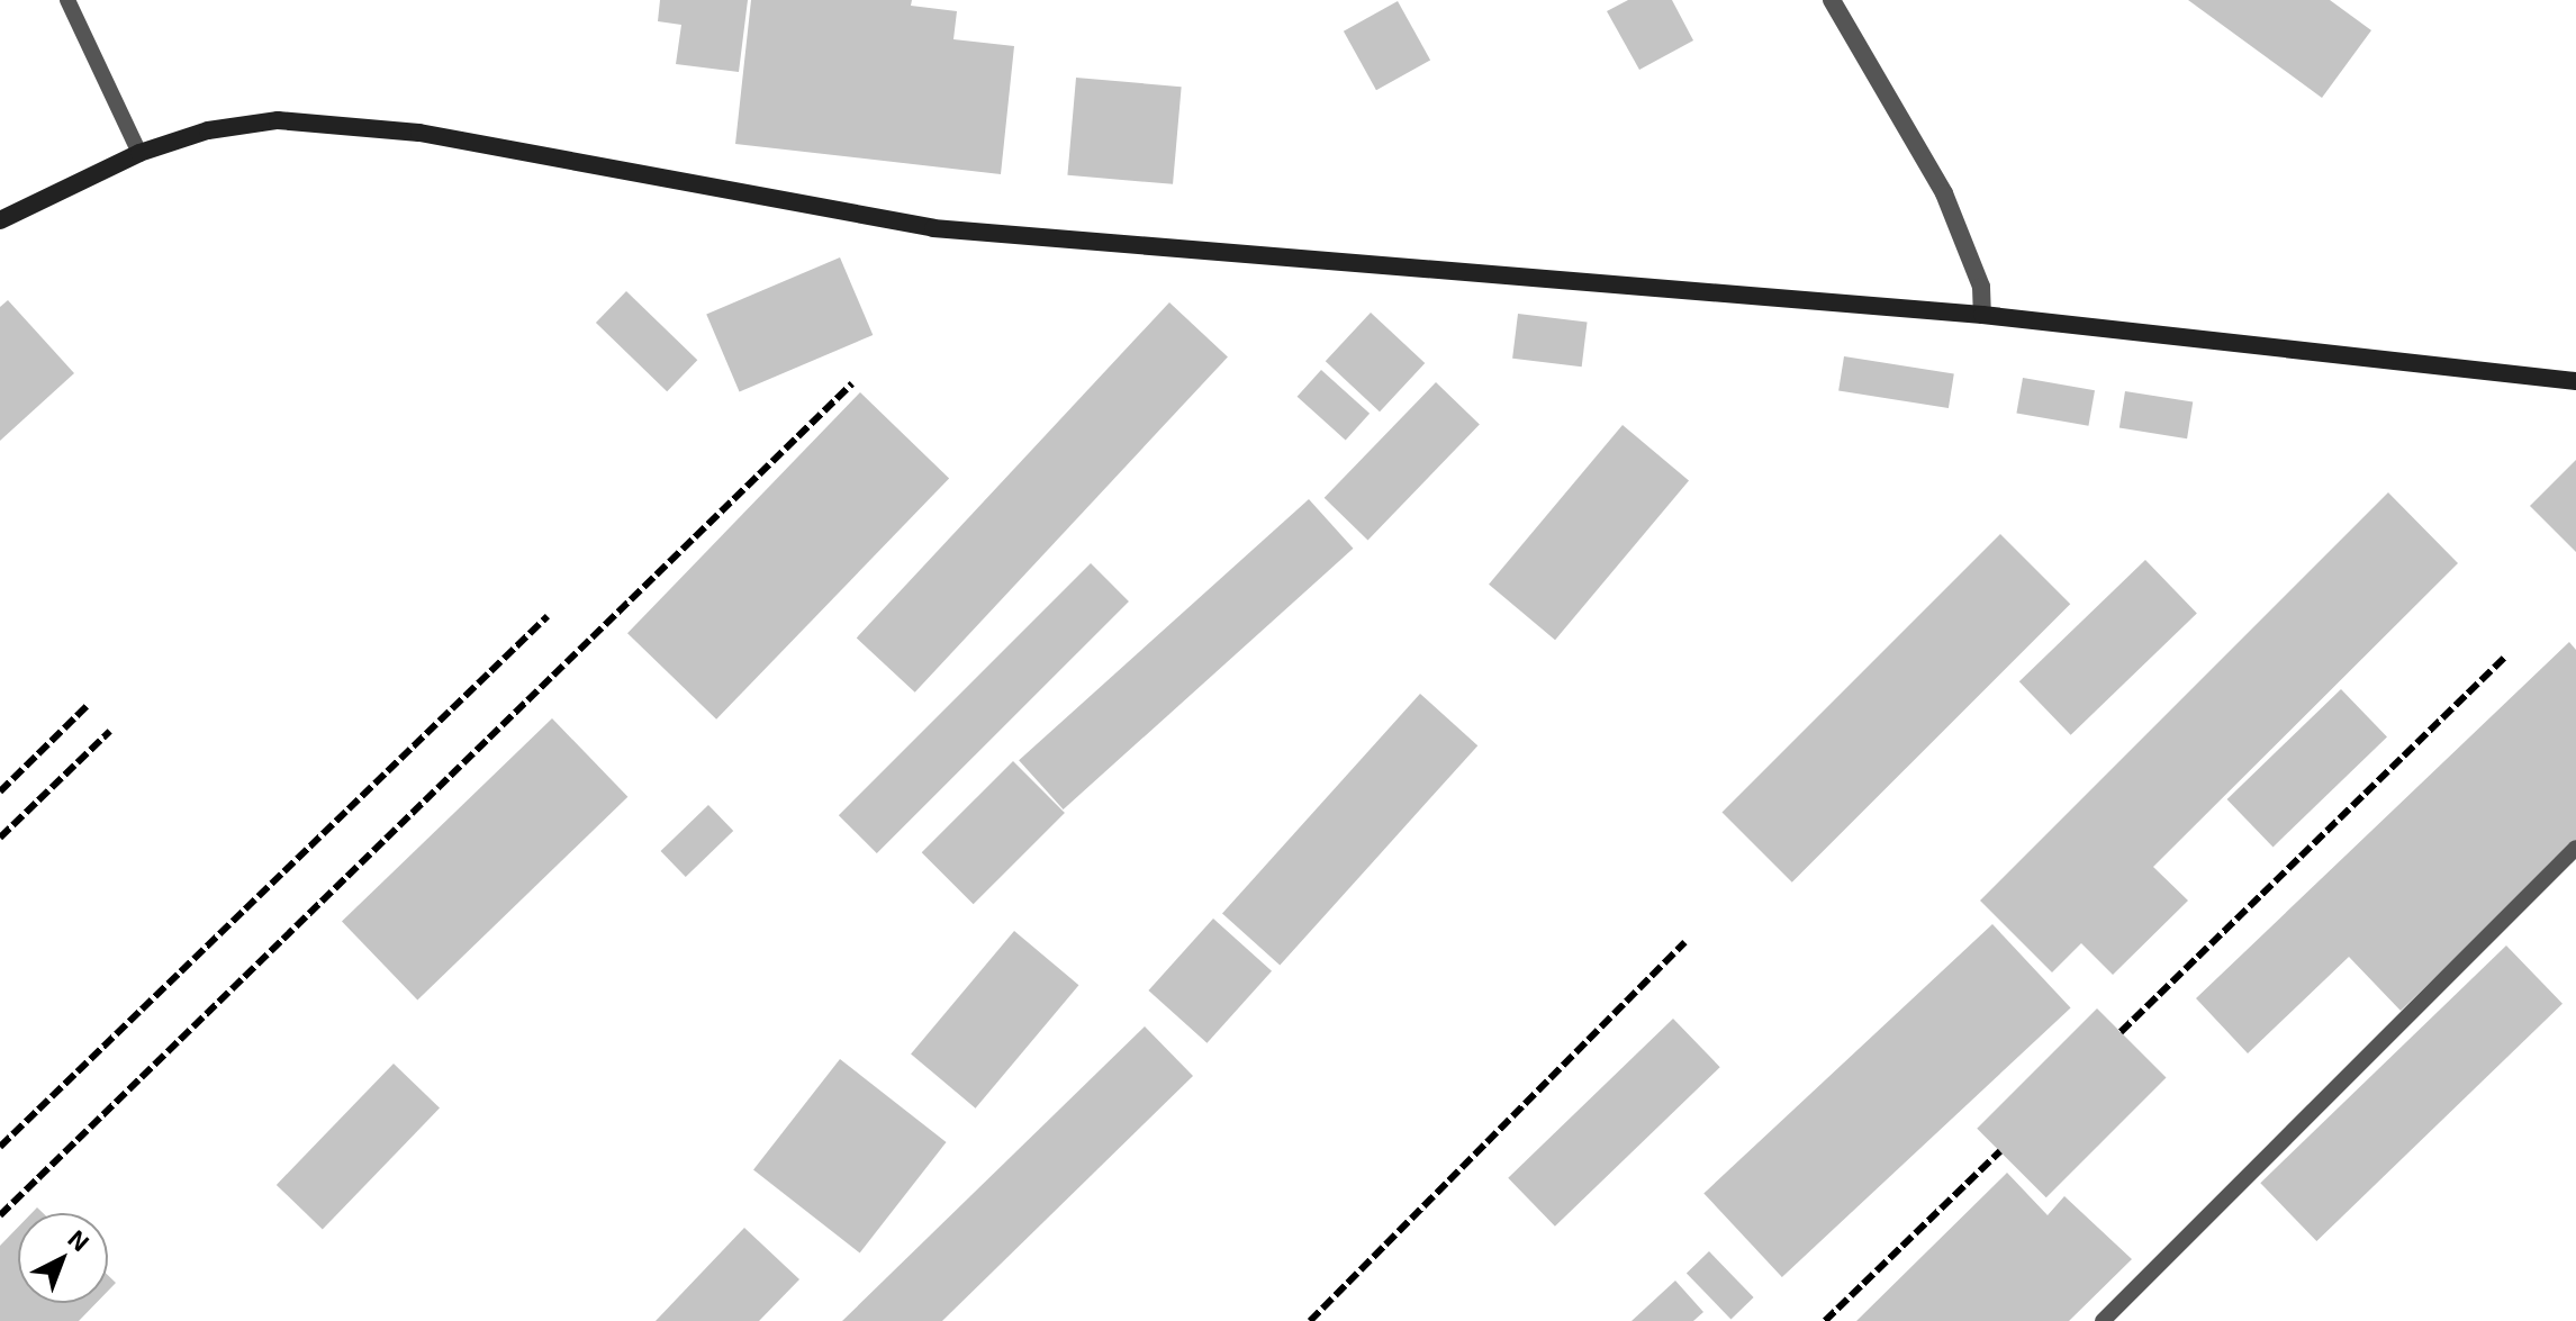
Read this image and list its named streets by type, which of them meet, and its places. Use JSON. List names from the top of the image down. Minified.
{"north":"top right"}
